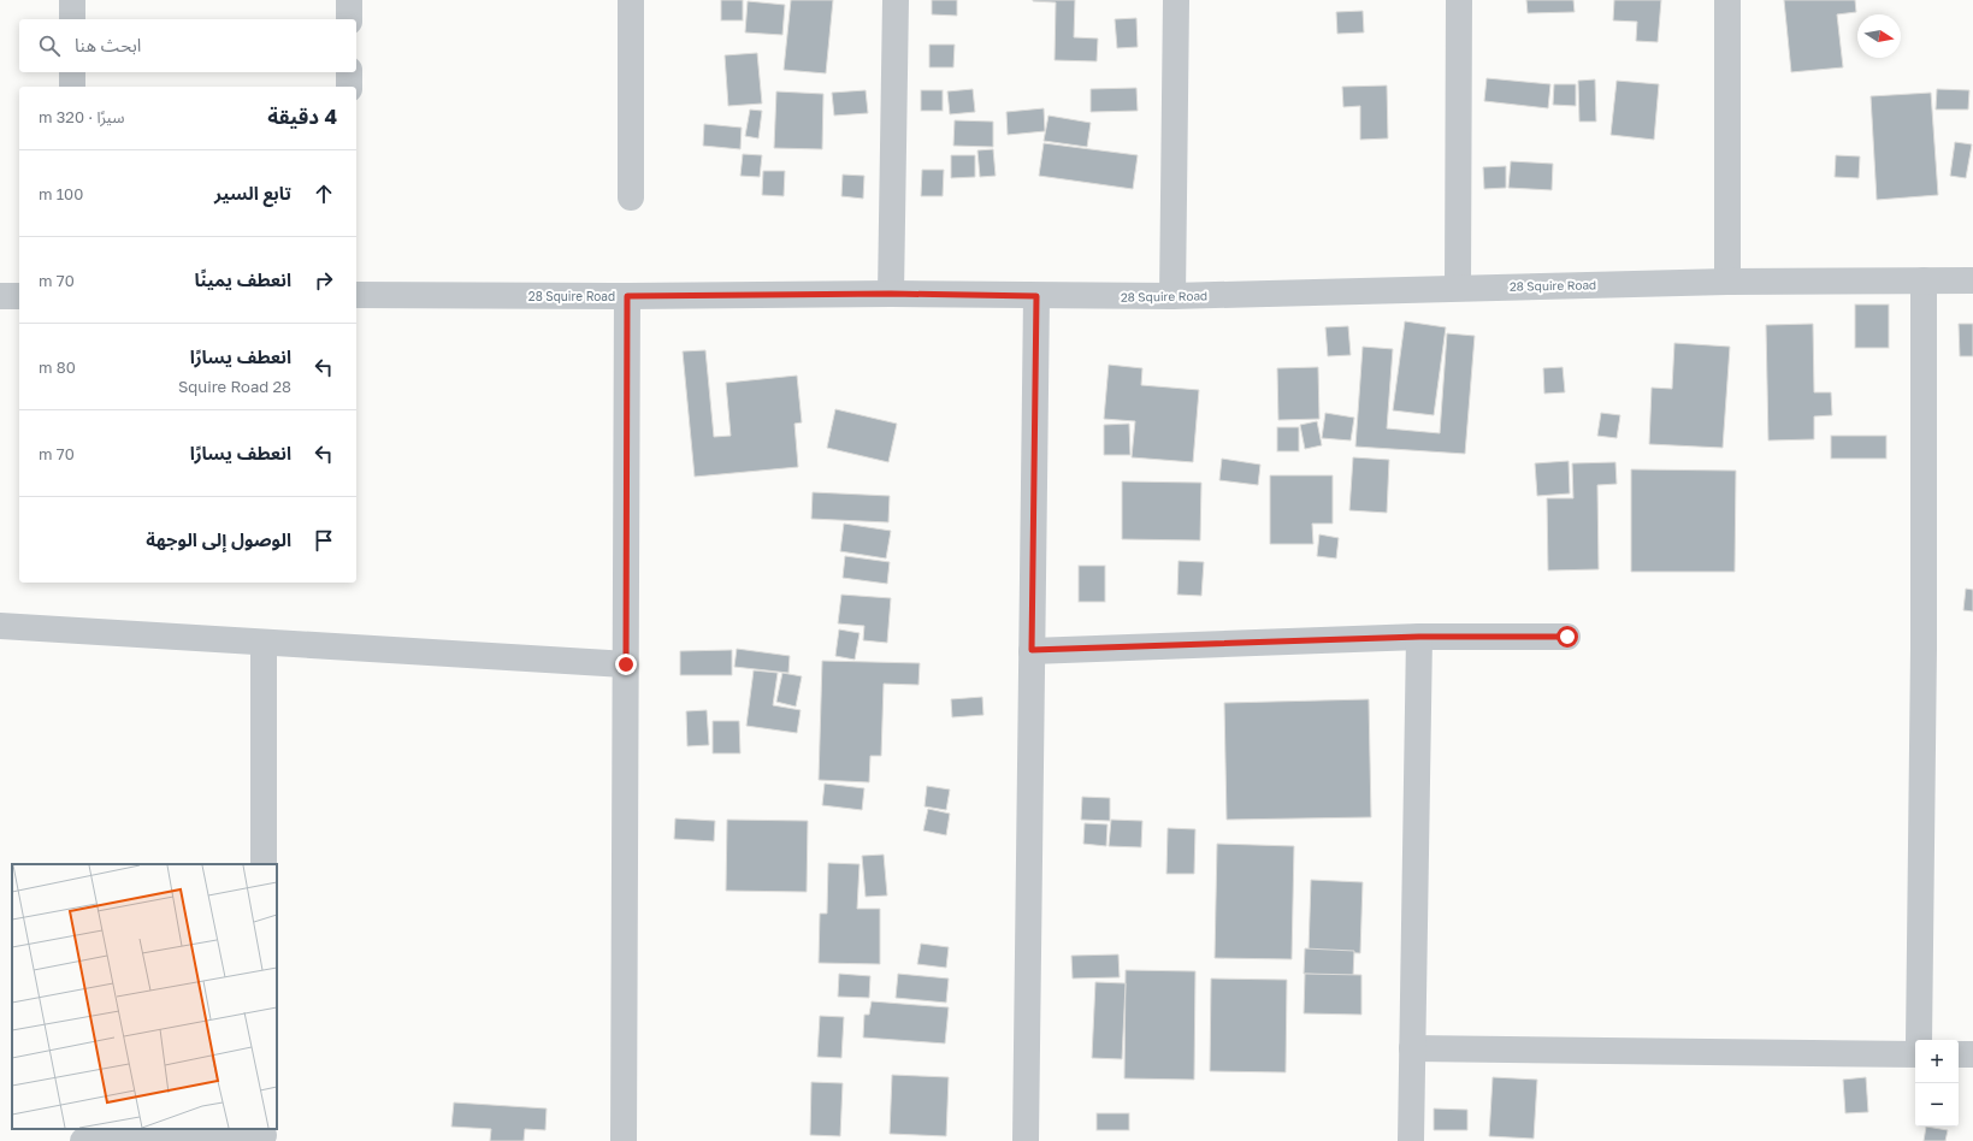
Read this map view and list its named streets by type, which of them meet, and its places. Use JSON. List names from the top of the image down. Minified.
{"streets":{"street":["28 Squire Road"]},"north":"right","page":{"search":"ابحث هنا","heading":["4 دقيقة","سيرًا · 320 m"],"list":[["تابع السير","100 m"],["انعطف يمينًا","70 m"],["انعطف يسارًا","28 Squire Road","80 m"],["انعطف يسارًا","70 m"],"الوصول إلى الوجهة"],"map_buttons":["+","−"]}}
